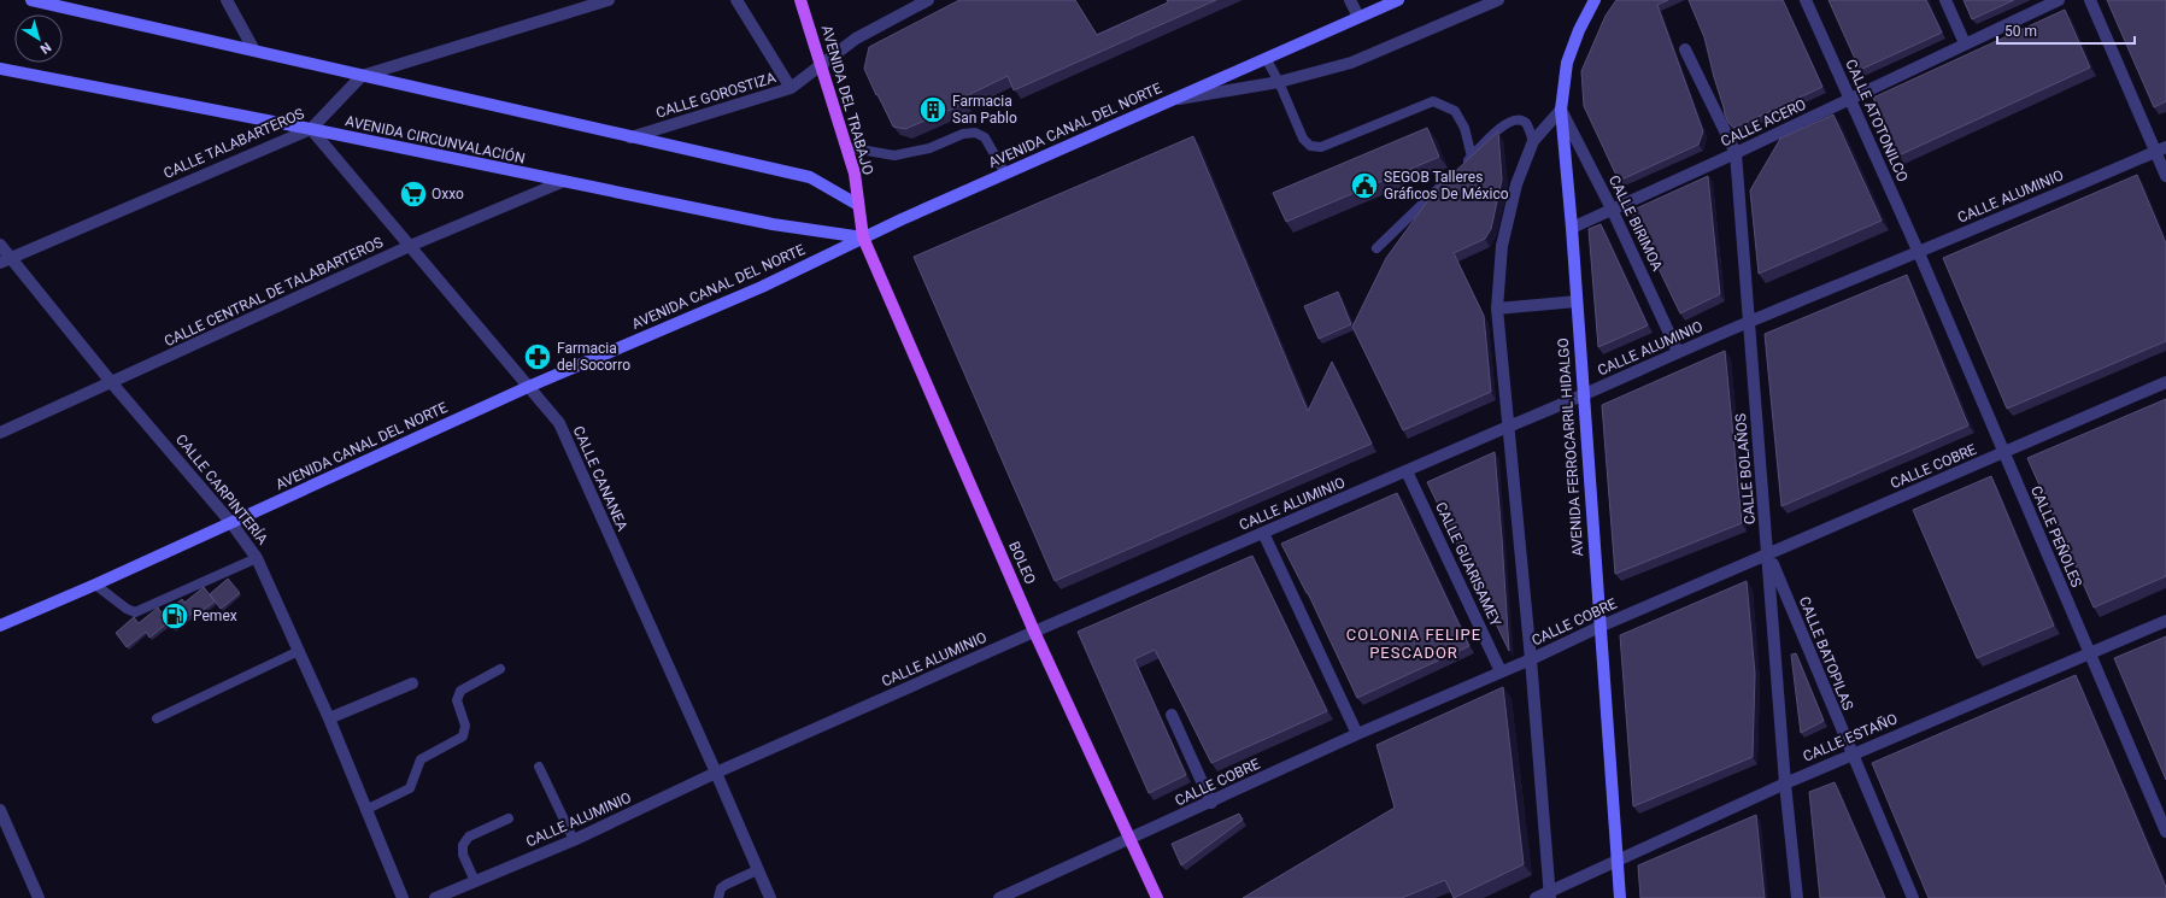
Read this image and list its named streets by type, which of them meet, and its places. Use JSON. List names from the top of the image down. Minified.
{"streets":{"main road":["AVENIDA DEL TRABAJO","AVENIDA CANAL DEL NORTE","AVENIDA CIRCUNVALACIÓN","AVENIDA FERROCARRIL HIDALGO","BOLEO"],"street":["CALLE GOROSTIZA","CALLE ATOTONILCO","CALLE ACERO","CALLE TALABARTEROS","CALLE ALUMINIO","CALLE BIRIMOA","CALLE CENTRAL DE TALABARTEROS","CALLE COBRE","CALLE BOLAÑOS","CALLE CANANEA","CALLE CARPINTERÍA","CALLE PEÑOLES","CALLE GUARISAMEY","CALLE BATOPILAS","CALLE ESTAÑO"]},"crossings":[["CALLE GOROSTIZA","AVENIDA DEL TRABAJO"],["AVENIDA DEL TRABAJO","AVENIDA CANAL DEL NORTE"],["AVENIDA DEL TRABAJO","AVENIDA CIRCUNVALACIÓN"],["AVENIDA DEL TRABAJO","BOLEO"],["CALLE ATOTONILCO","CALLE ACERO"],["CALLE ATOTONILCO","CALLE ALUMINIO"],["CALLE ATOTONILCO","CALLE PEÑOLES"],["CALLE ACERO","CALLE BIRIMOA"],["CALLE ACERO","AVENIDA FERROCARRIL HIDALGO"],["CALLE ACERO","CALLE BOLAÑOS"],["AVENIDA CANAL DEL NORTE","AVENIDA CIRCUNVALACIÓN"],["AVENIDA CANAL DEL NORTE","CALLE CANANEA"],["AVENIDA CANAL DEL NORTE","CALLE CARPINTERÍA"],["AVENIDA CANAL DEL NORTE","BOLEO"],["AVENIDA CIRCUNVALACIÓN","CALLE TALABARTEROS"],["AVENIDA CIRCUNVALACIÓN","CALLE CENTRAL DE TALABARTEROS"],["AVENIDA CIRCUNVALACIÓN","CALLE CANANEA"],["AVENIDA CIRCUNVALACIÓN","BOLEO"],["CALLE TALABARTEROS","CALLE CANANEA"],["CALLE TALABARTEROS","CALLE CARPINTERÍA"],["CALLE ALUMINIO","CALLE BIRIMOA"],["CALLE ALUMINIO","AVENIDA FERROCARRIL HIDALGO"],["CALLE ALUMINIO","CALLE BOLAÑOS"],["CALLE ALUMINIO","CALLE CANANEA"],["CALLE ALUMINIO","CALLE PEÑOLES"],["CALLE ALUMINIO","BOLEO"],["CALLE ALUMINIO","CALLE GUARISAMEY"],["CALLE BIRIMOA","AVENIDA FERROCARRIL HIDALGO"],["CALLE CENTRAL DE TALABARTEROS","CALLE CANANEA"],["CALLE CENTRAL DE TALABARTEROS","CALLE CARPINTERÍA"],["AVENIDA FERROCARRIL HIDALGO","CALLE COBRE"],["AVENIDA FERROCARRIL HIDALGO","CALLE ESTAÑO"],["CALLE COBRE","CALLE BOLAÑOS"],["CALLE COBRE","CALLE PEÑOLES"],["CALLE COBRE","BOLEO"],["CALLE COBRE","CALLE GUARISAMEY"],["CALLE COBRE","CALLE BATOPILAS"],["CALLE BOLAÑOS","CALLE BATOPILAS"],["CALLE BOLAÑOS","CALLE ESTAÑO"],["CALLE PEÑOLES","CALLE ESTAÑO"],["CALLE BATOPILAS","CALLE ESTAÑO"]],"districts":["COLONIA FELIPE PESCADOR"],"places":{"building":["Farmacia San Pablo"],"public building":["SEGOB Talleres Gráficos De México"],"supermarket":["Oxxo"],"pharmacy":["Farmacia del Socorro"],"fuel station":["Pemex"]},"scale_bar":"50 m","north":"bottom right"}
